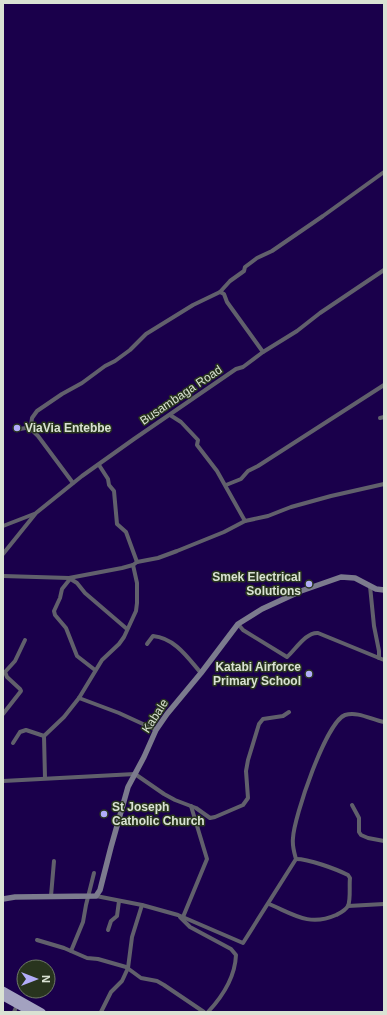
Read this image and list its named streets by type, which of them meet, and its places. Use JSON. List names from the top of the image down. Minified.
{"streets":{"street":["Busambaga Road","Kabale"]},"places":["ViaVia Entebbe","Smek Electrical Solutions","Katabi Airforce Primary School","St Joseph Catholic Church"],"north":"right"}
